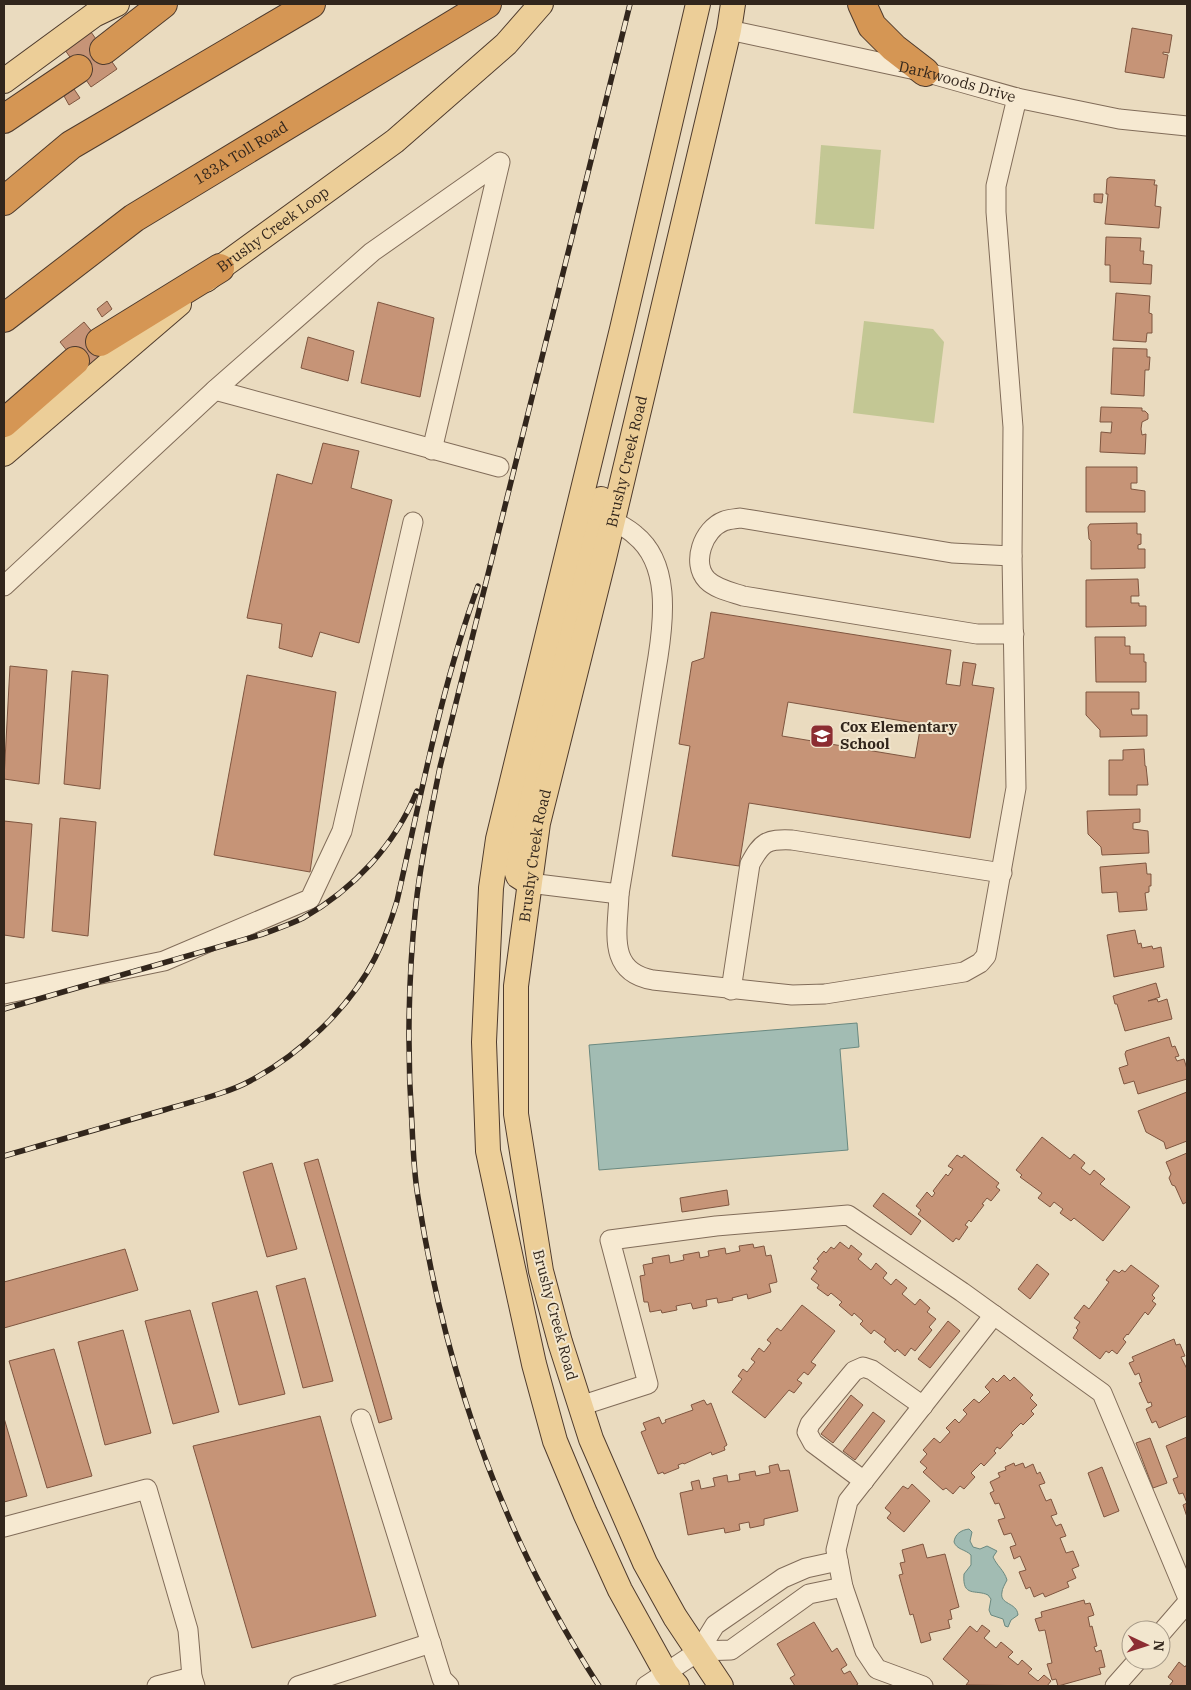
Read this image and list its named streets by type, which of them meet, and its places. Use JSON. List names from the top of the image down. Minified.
{"streets":{"highway":["183A Toll Road"],"main road":["Brushy Creek Loop","Brushy Creek Road"],"street":["Darkwoods Drive"]},"crossings":[["Darkwoods Drive","Brushy Creek Road"]],"places":{"school or university":["Cox Elementary School"]},"north":"right"}
